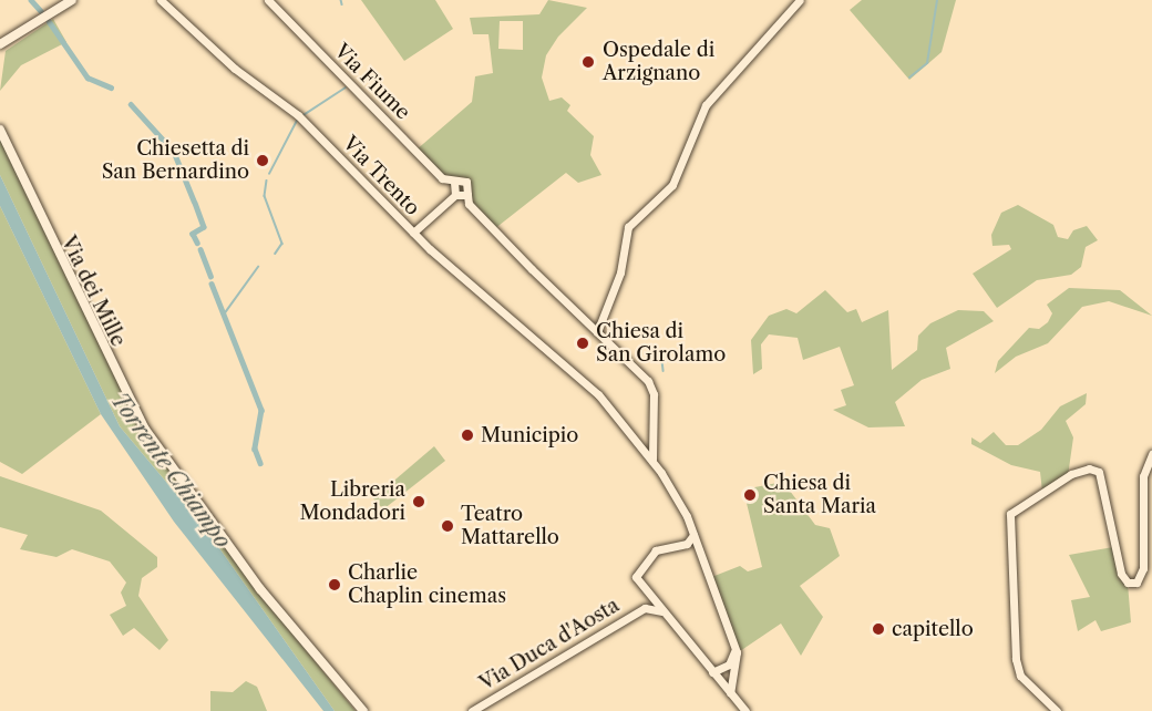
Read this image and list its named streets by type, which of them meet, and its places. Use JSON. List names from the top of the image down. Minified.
{"streets":{"main road":["Via dei Mille"],"street":["Via Fiume","Via Trento","Via Duca d'Aosta"]},"water":["Torrente Chiampo"],"places":["Ospedale di Arzignano","Chiesetta di San Bernardino","Chiesa di San Girolamo","Municipio","Chiesa di Santa Maria","Libreria Mondadori","Teatro Mattarello","Charlie Chaplin cinemas","capitello"]}
